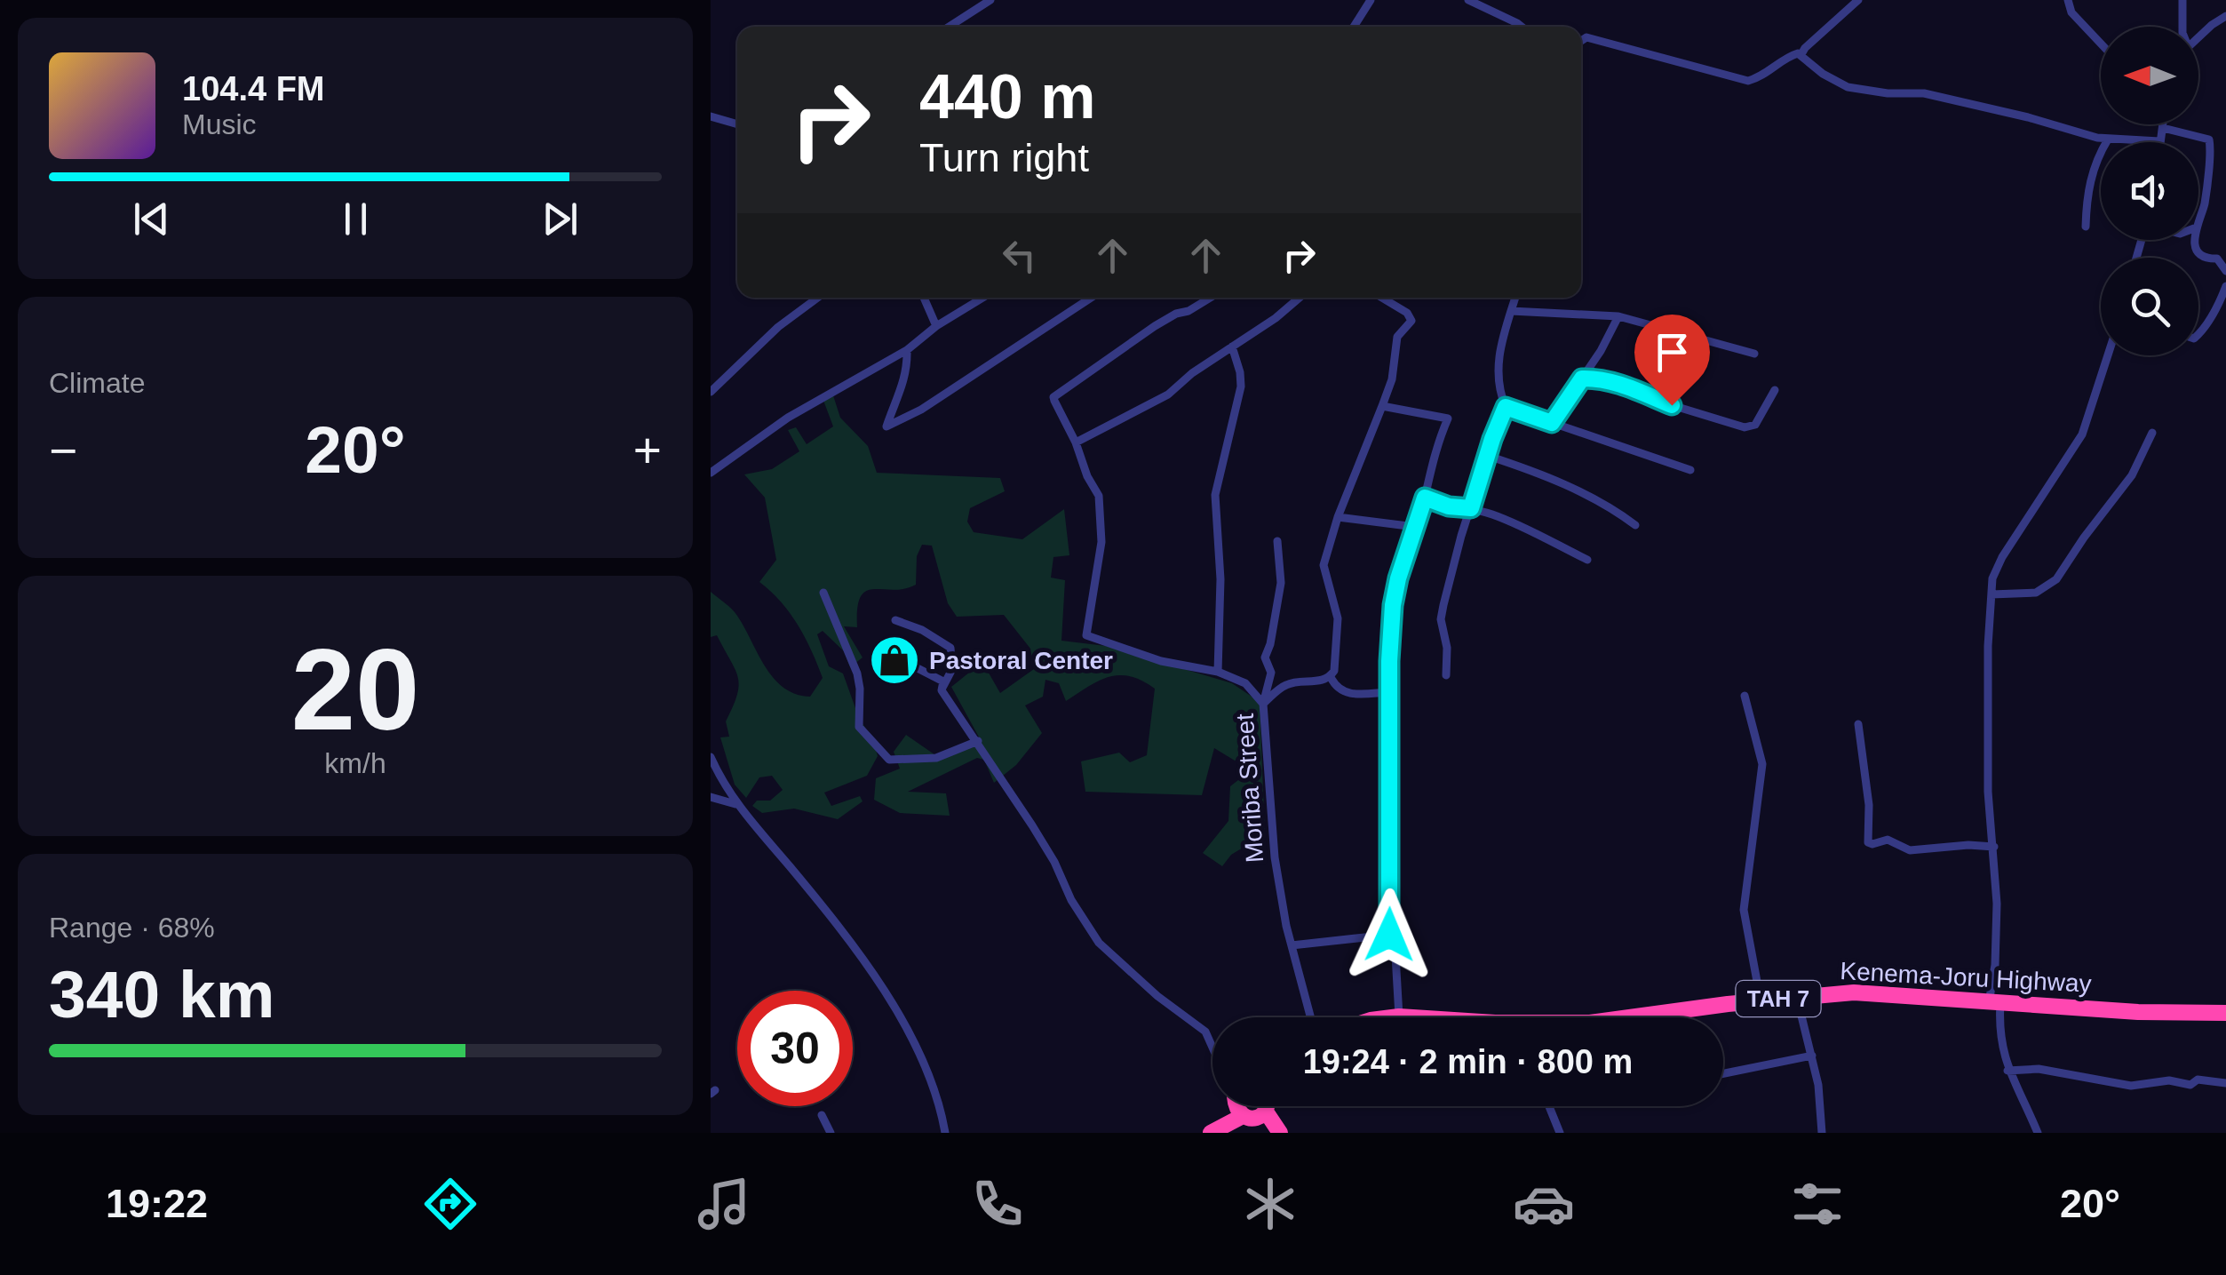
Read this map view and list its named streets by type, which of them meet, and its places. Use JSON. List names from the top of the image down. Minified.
{"streets":{"highway":["Kenema-Joru Highway","TAH 7"],"street":["Moriba Street"]},"places":{"shop":["Pastoral Center"]},"north":"left","page":{"turn":["440 m","Turn right"],"song":["104.4 FM","Music"],"tile":["Climate",["20","km/h"],["Range · 68%","340 km"]],"heat":["−","20°","+"],"limit":"30","trip":"19:24 · 2 min · 800 m","tabs":["19:22","20°"]}}
